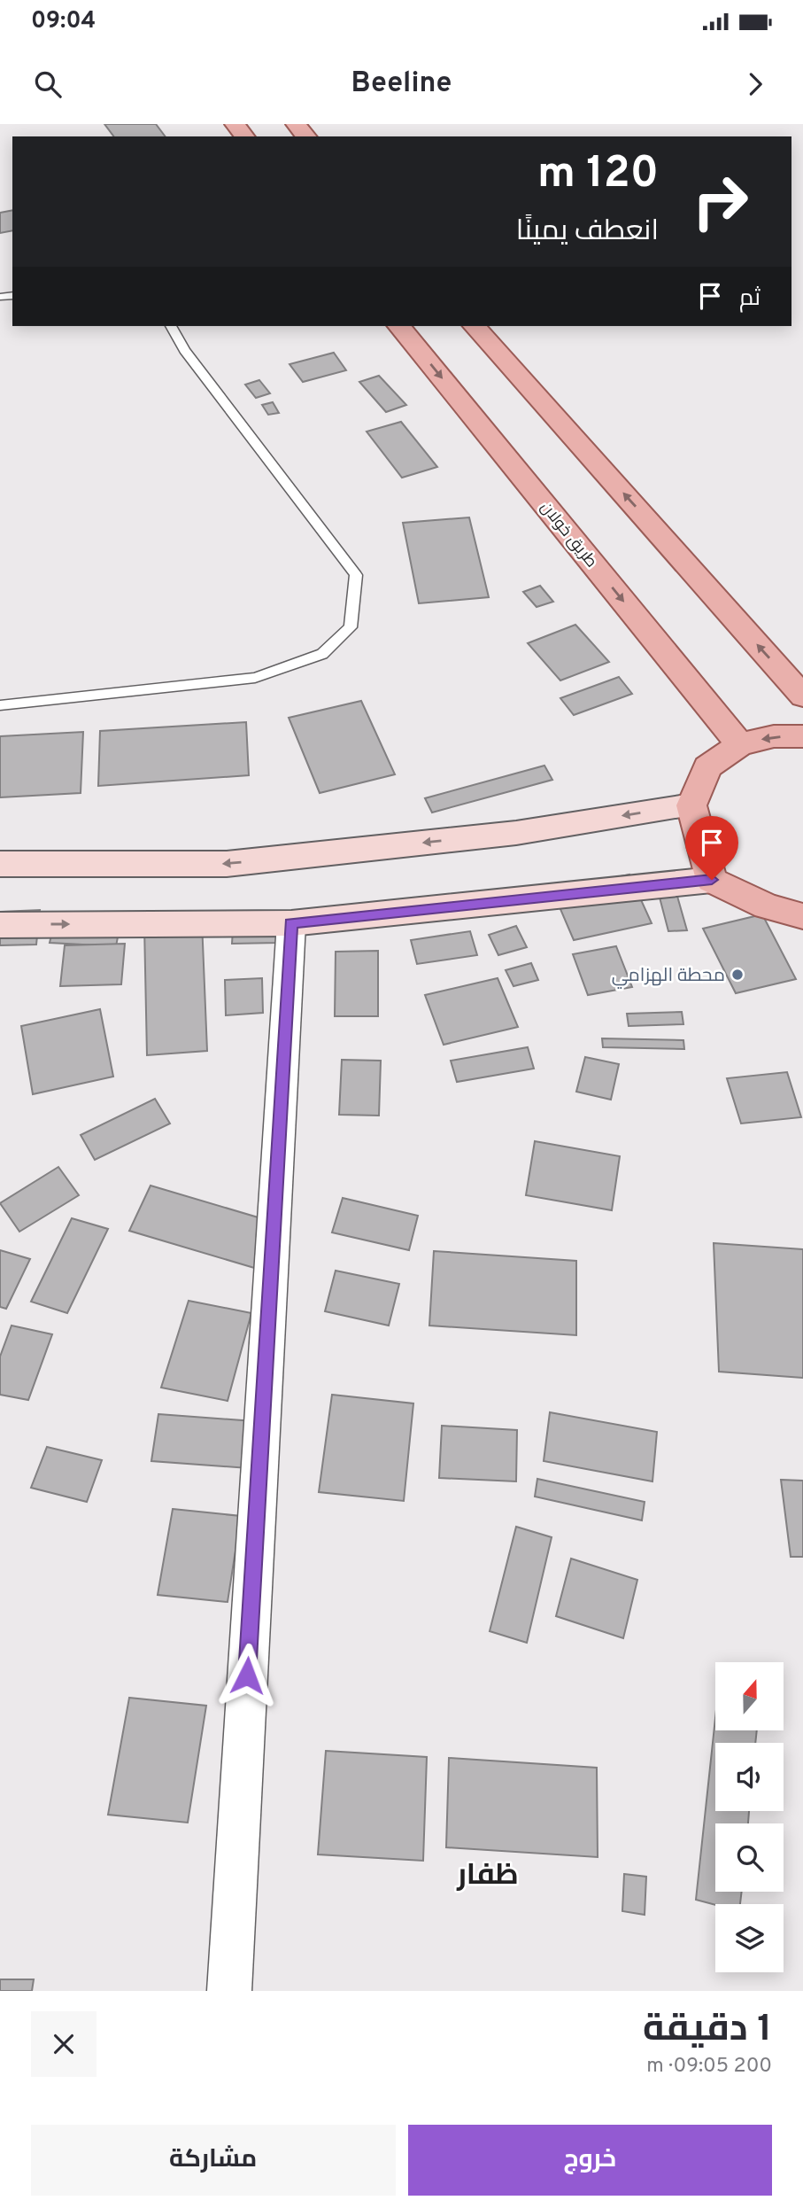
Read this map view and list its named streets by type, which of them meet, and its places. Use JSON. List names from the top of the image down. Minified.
{"streets":{"main road":["طريق خولان"]},"districts":["ظفار"],"places":["محطة الهزامي"],"north":"top","page":{"status":"09:04","header":"Beeline","turn":["120 m","انعطف يمينًا"],"then":"ثم","heading":["1 دقيقة","200 m · 09:05"],"buttons":["خروج","مشاركة"]}}
